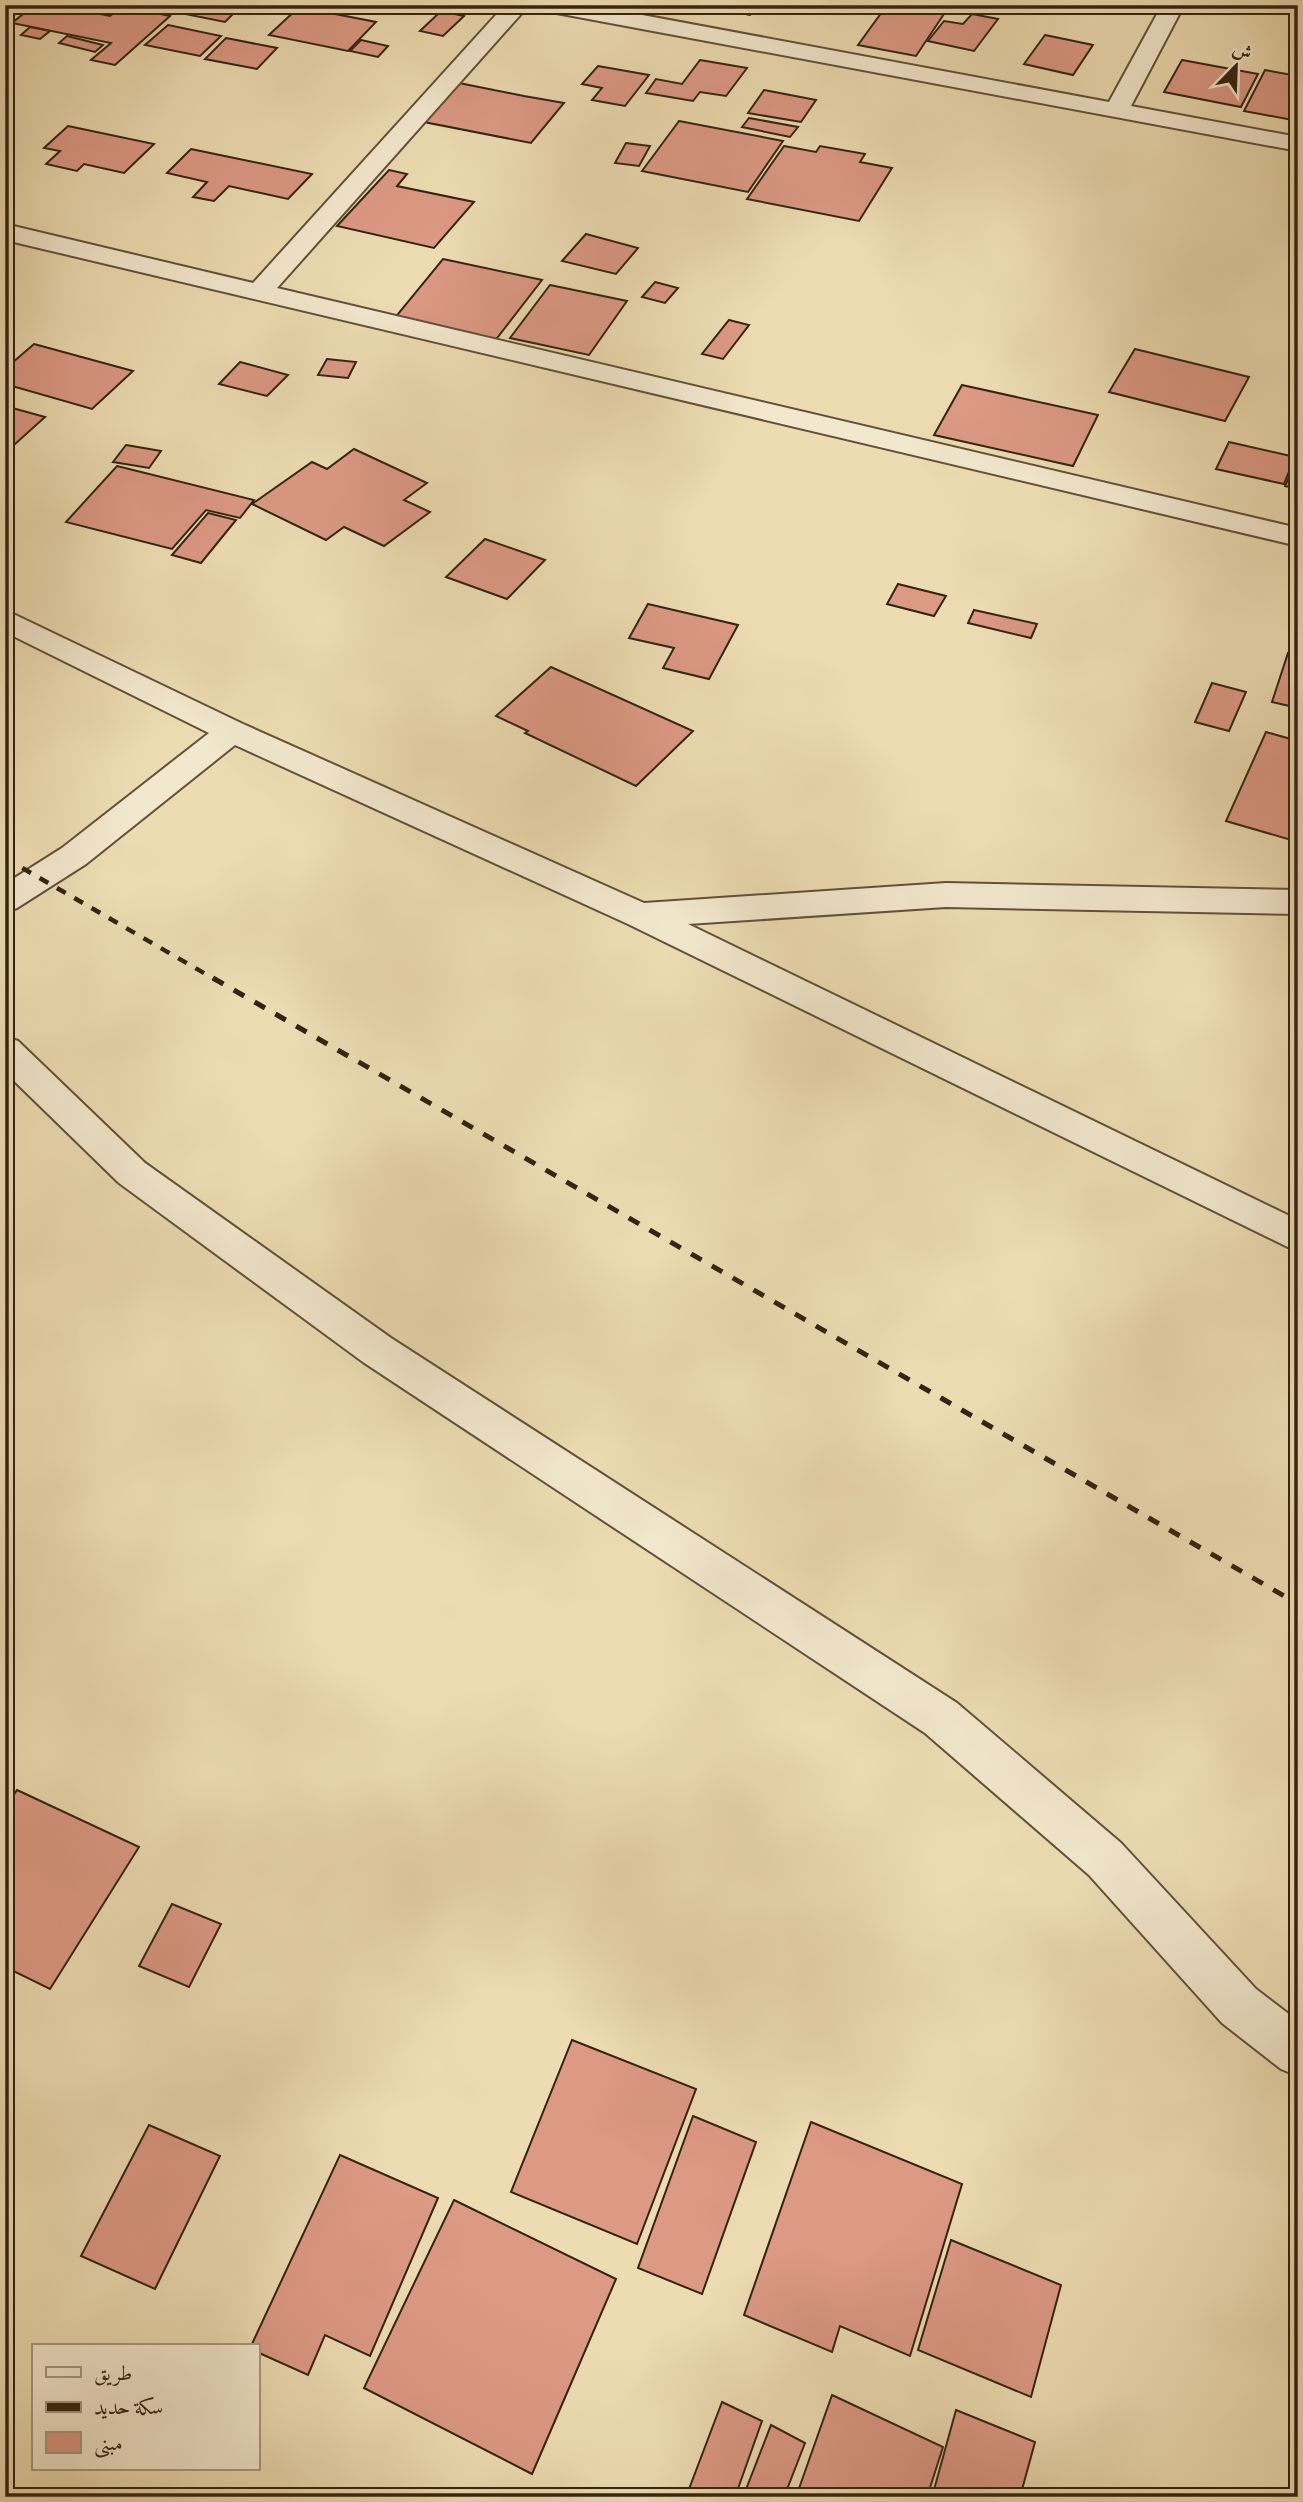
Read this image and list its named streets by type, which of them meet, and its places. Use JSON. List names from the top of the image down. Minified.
{"legend":["طريق","سكة حديد","مبنى"],"north":"top right"}
